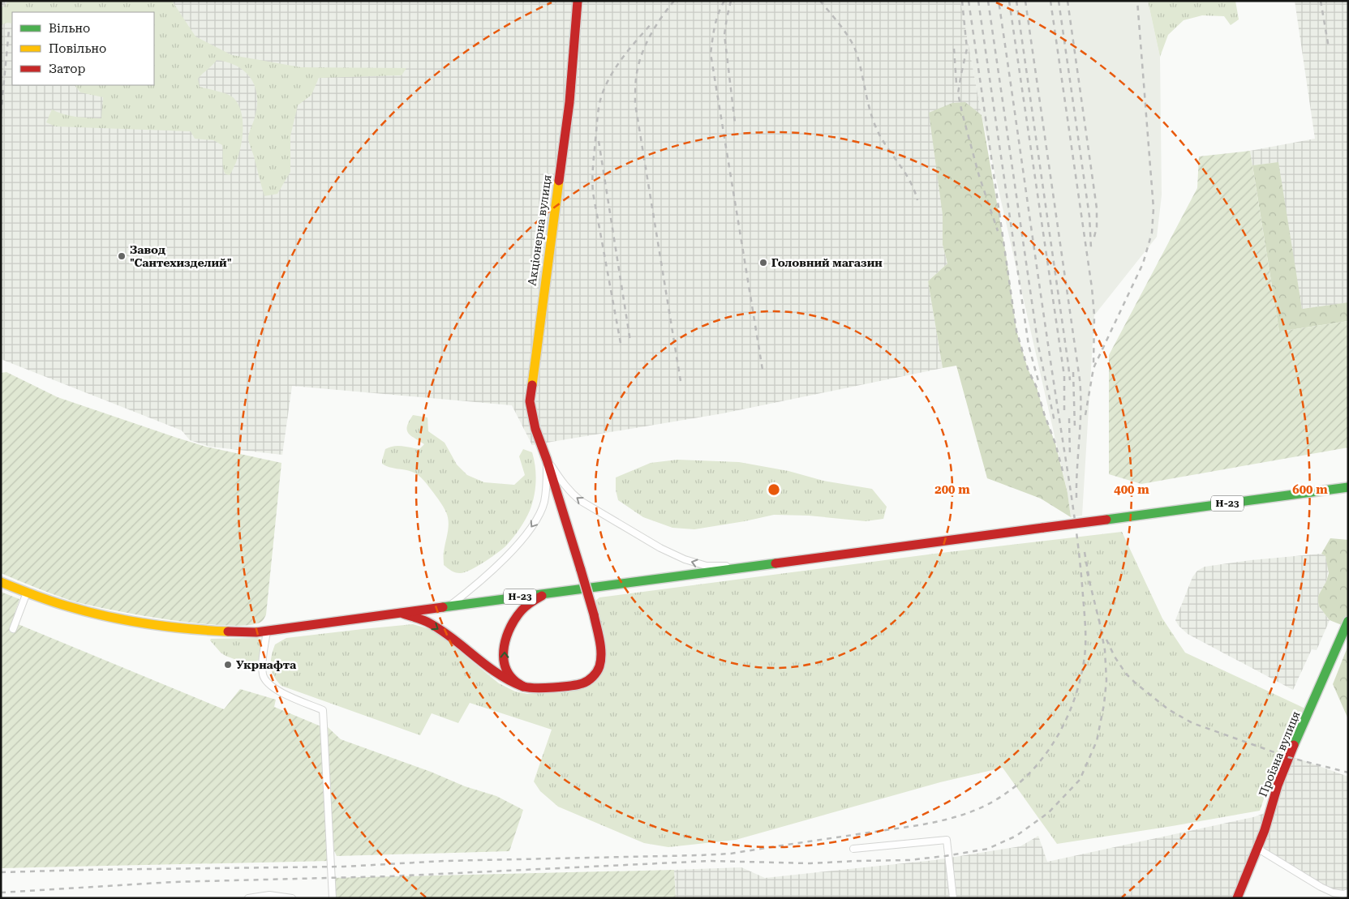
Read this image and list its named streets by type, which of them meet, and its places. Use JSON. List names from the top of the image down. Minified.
{"streets":{"main road":["Акціонерна вулиця","Н-23","Проїзна вулиця"]},"places":["Завод \"Сантехизделий\"","Головний магазин","Укрнафта"],"legend":["Вільно","Повільно","Затор"],"rings":["200 m","400 m","600 m"]}
